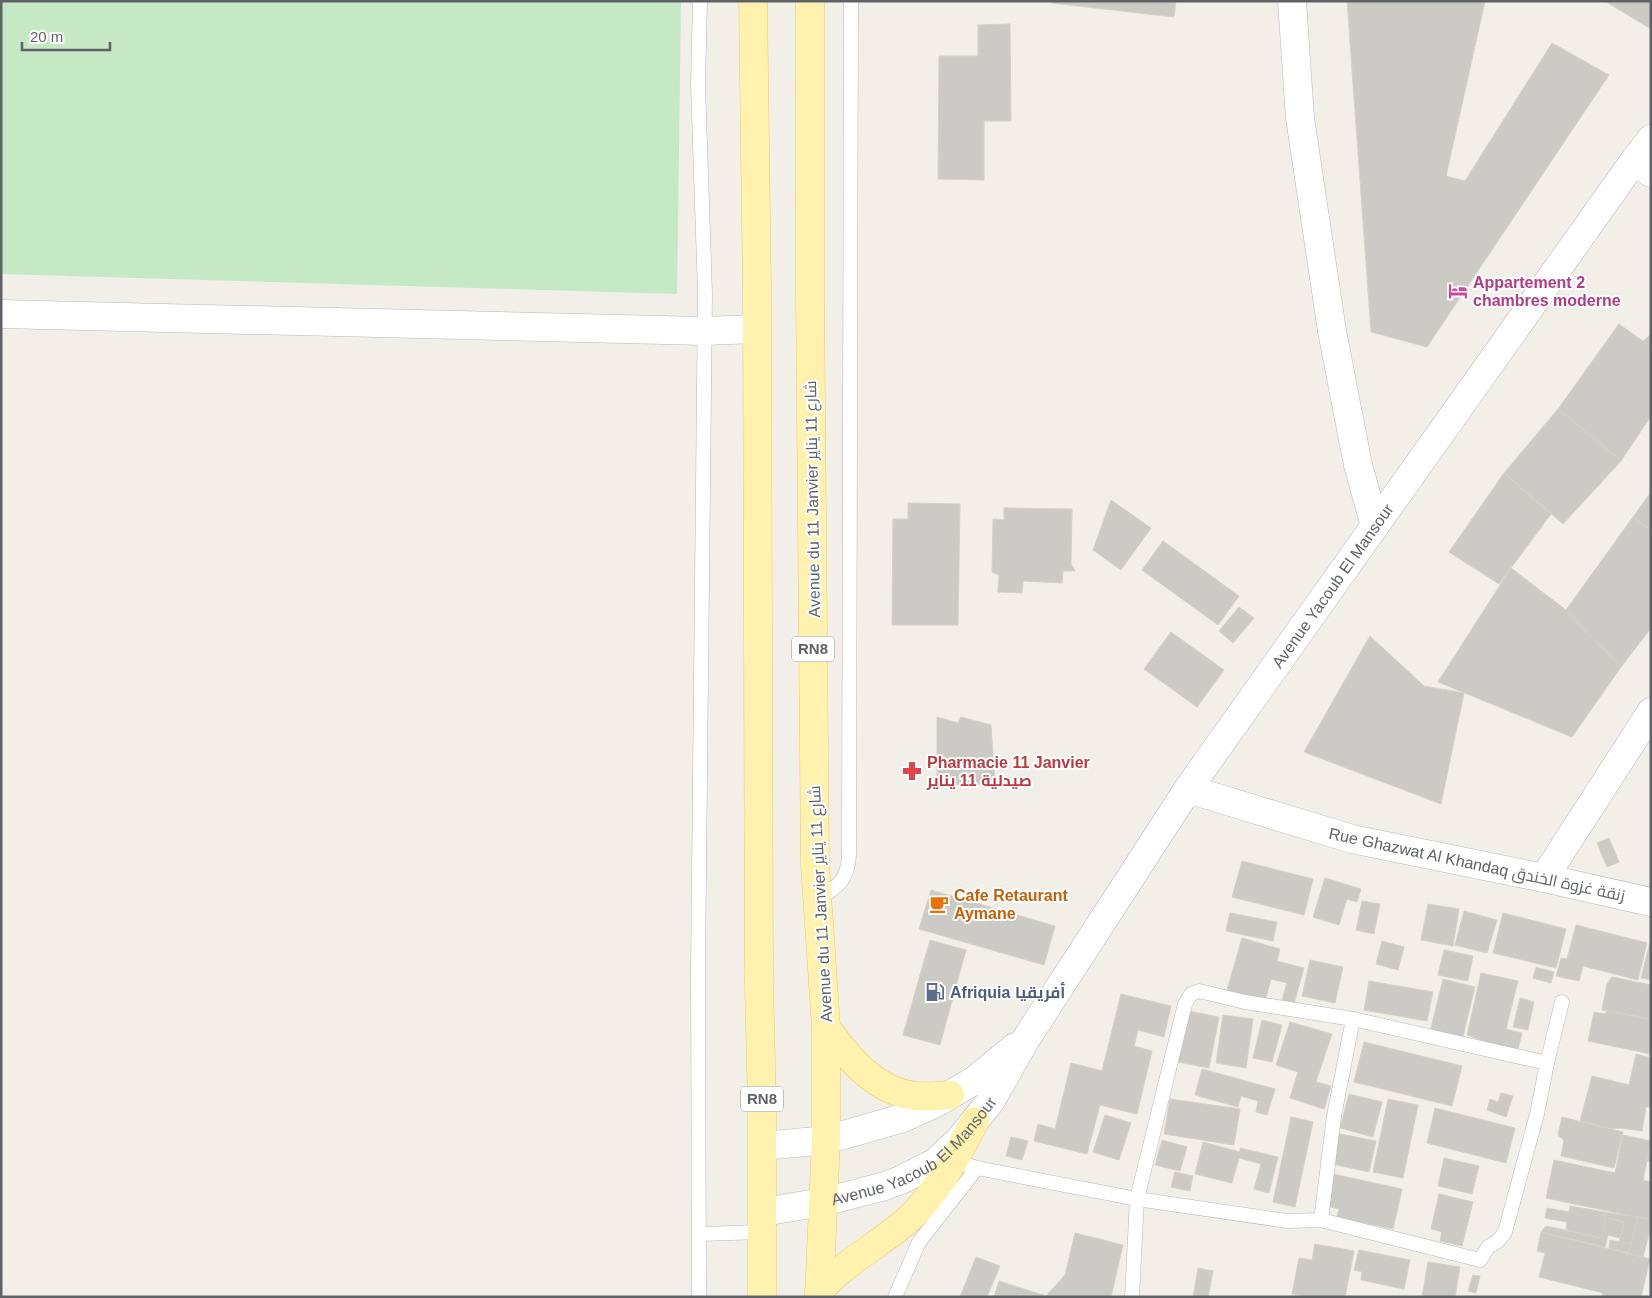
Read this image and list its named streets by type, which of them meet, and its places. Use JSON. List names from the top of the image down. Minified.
{"streets":{"main road":["Avenue du 11 Janvier شارع 11 يناير","RN8"],"street":["Avenue Yacoub El Mansour","Rue Ghazwat Al Khandaq زنقة غزوة الخندق"]},"crossings":[["Avenue du 11 Janvier شارع 11 يناير","Avenue Yacoub El Mansour"],["Avenue Yacoub El Mansour","RN8"],["Avenue Yacoub El Mansour","Rue Ghazwat Al Khandaq زنقة غزوة الخندق"]],"places":{"hotel":["Appartement 2 chambres moderne"],"pharmacy":["Pharmacie 11 Janvier صيدلية 11 يناير"],"cafe":["Cafe Retaurant Aymane"],"fuel station":["Afriquia أفريقيا"]},"scale_bar":"20 m"}
